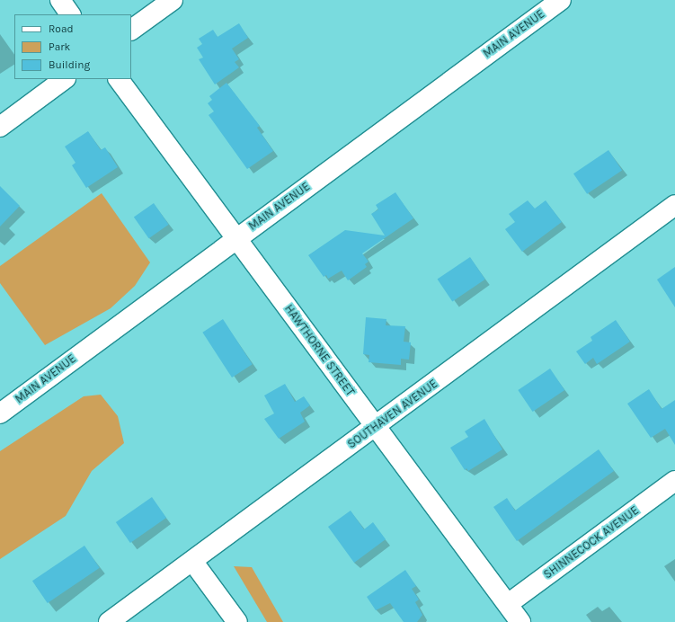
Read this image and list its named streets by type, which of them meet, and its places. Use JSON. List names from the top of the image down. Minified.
{"streets":{"street":["MAIN AVENUE","HAWTHORNE STREET","SOUTHAVEN AVENUE","SHINNECOCK AVENUE"]},"crossings":[["MAIN AVENUE","HAWTHORNE STREET"],["HAWTHORNE STREET","SOUTHAVEN AVENUE"],["HAWTHORNE STREET","SHINNECOCK AVENUE"]],"legend":["Road","Park","Building"]}
